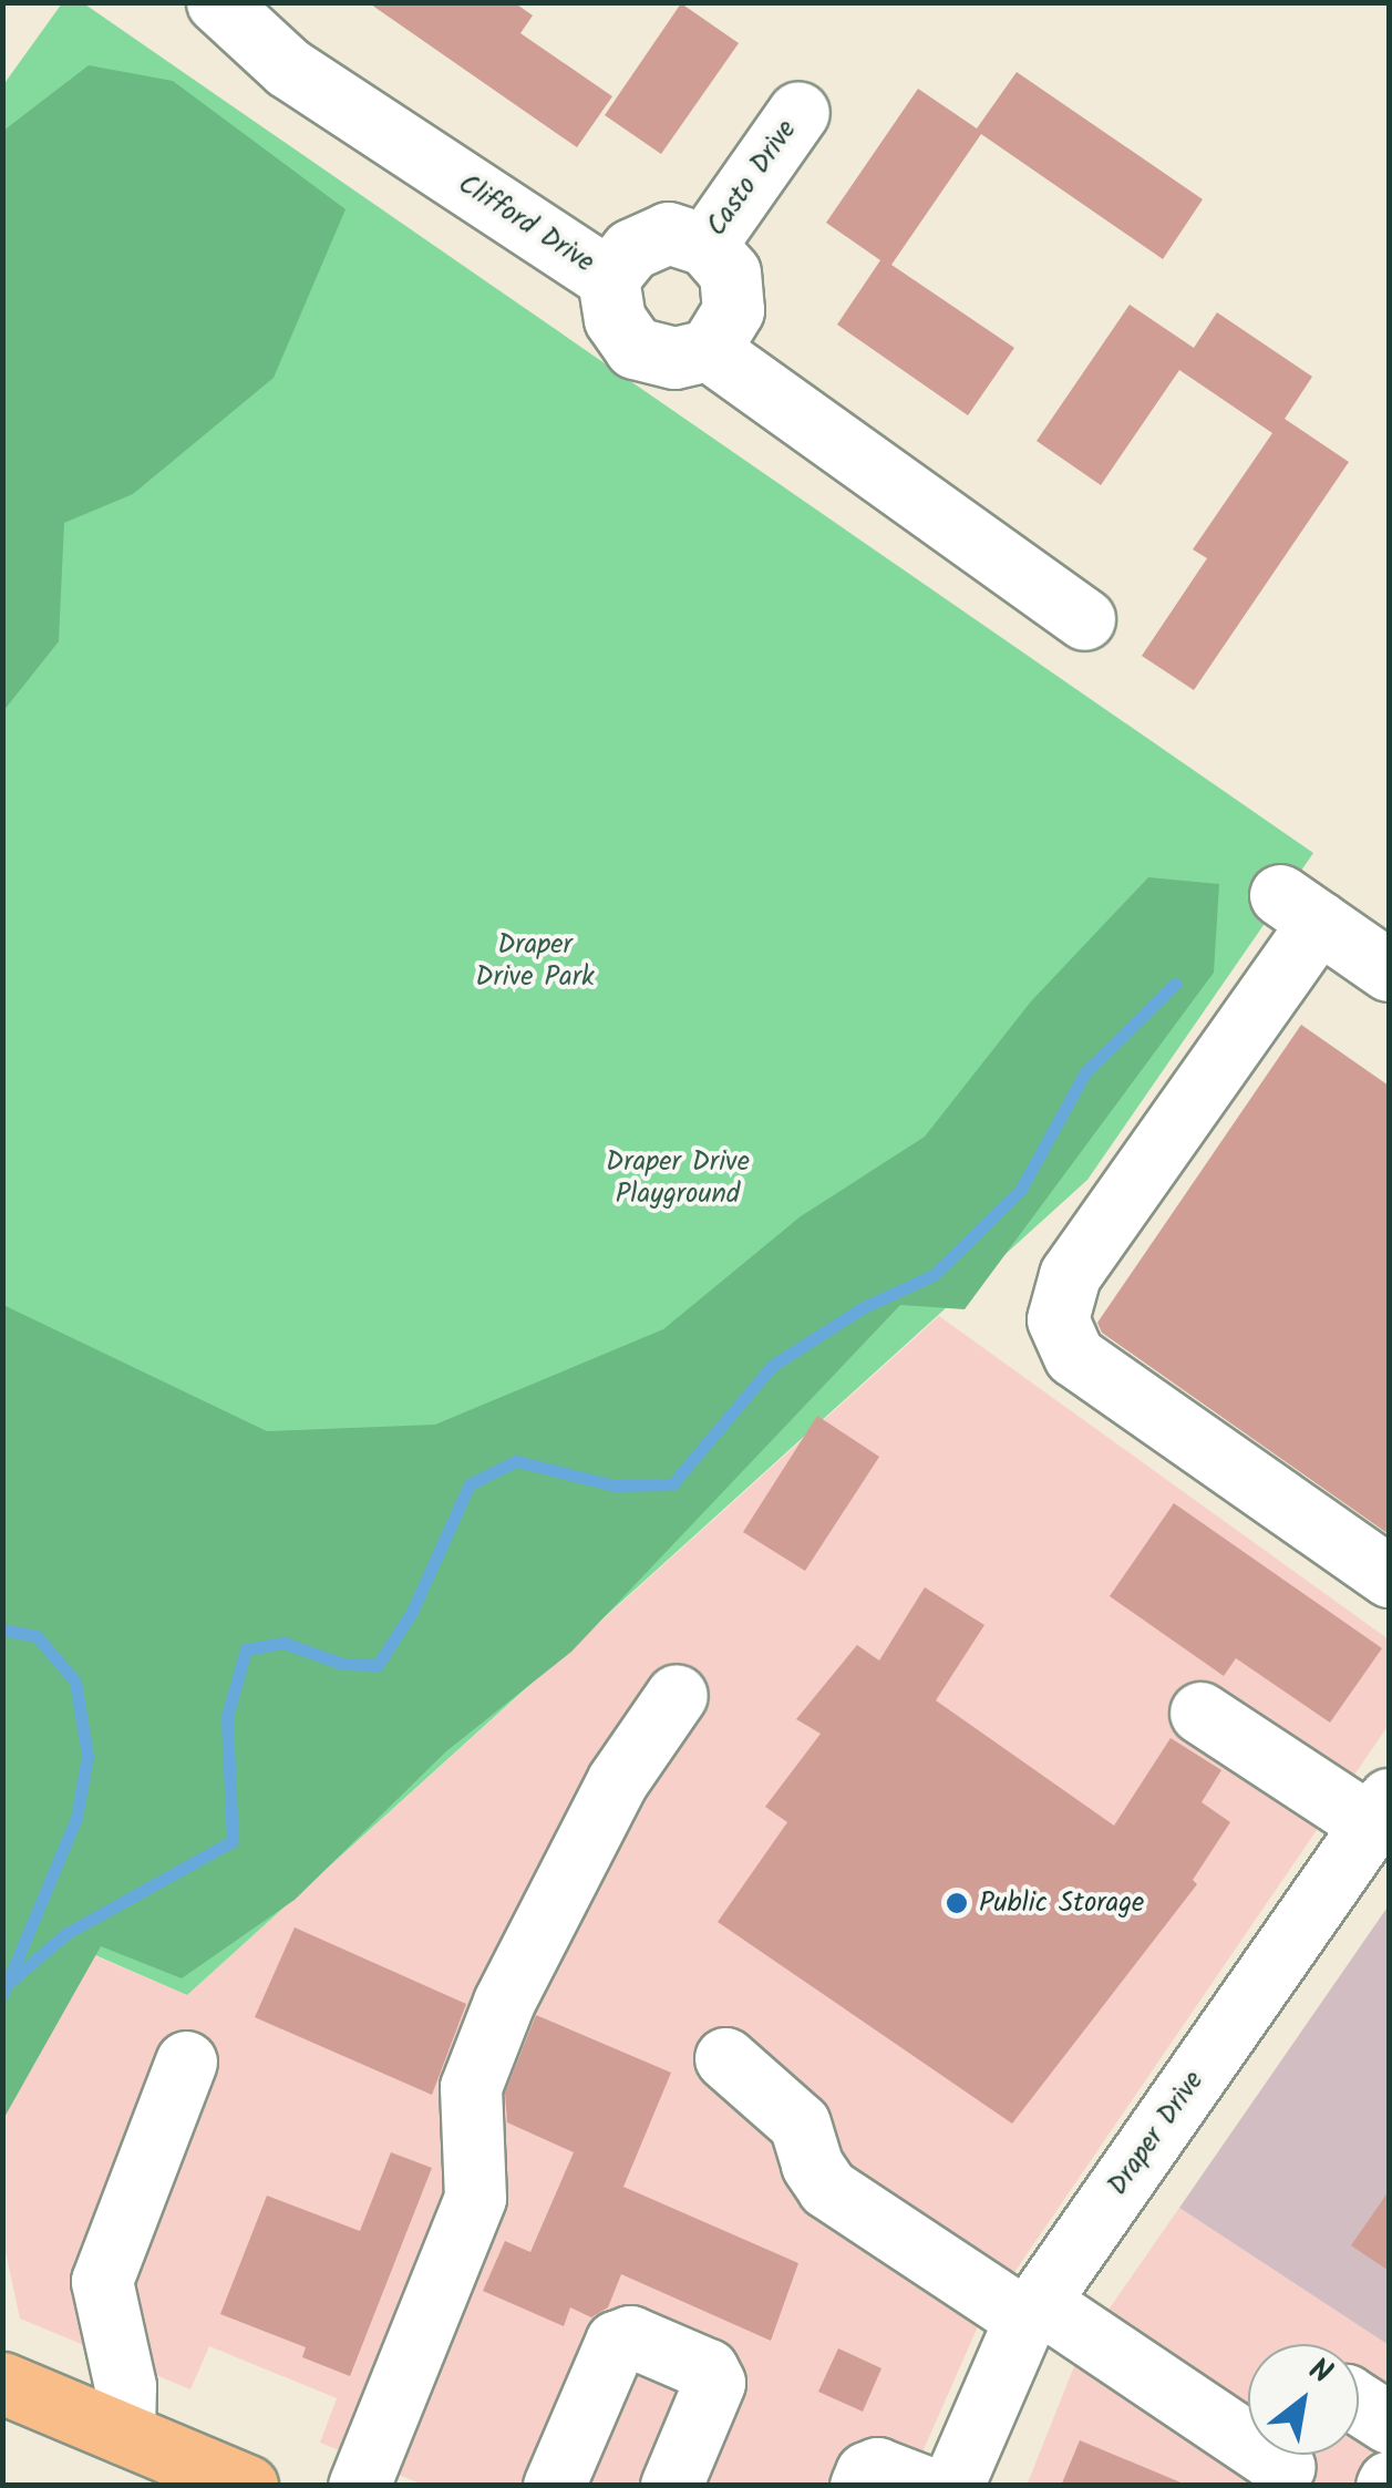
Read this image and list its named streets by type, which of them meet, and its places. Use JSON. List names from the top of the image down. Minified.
{"streets":{"street":["Casto Drive","Clifford Drive","Draper Drive"]},"crossings":[["Casto Drive","Clifford Drive"]],"parks":["Draper Drive Park","Draper Drive Playground"],"places":["Public Storage"],"north":"top right"}
